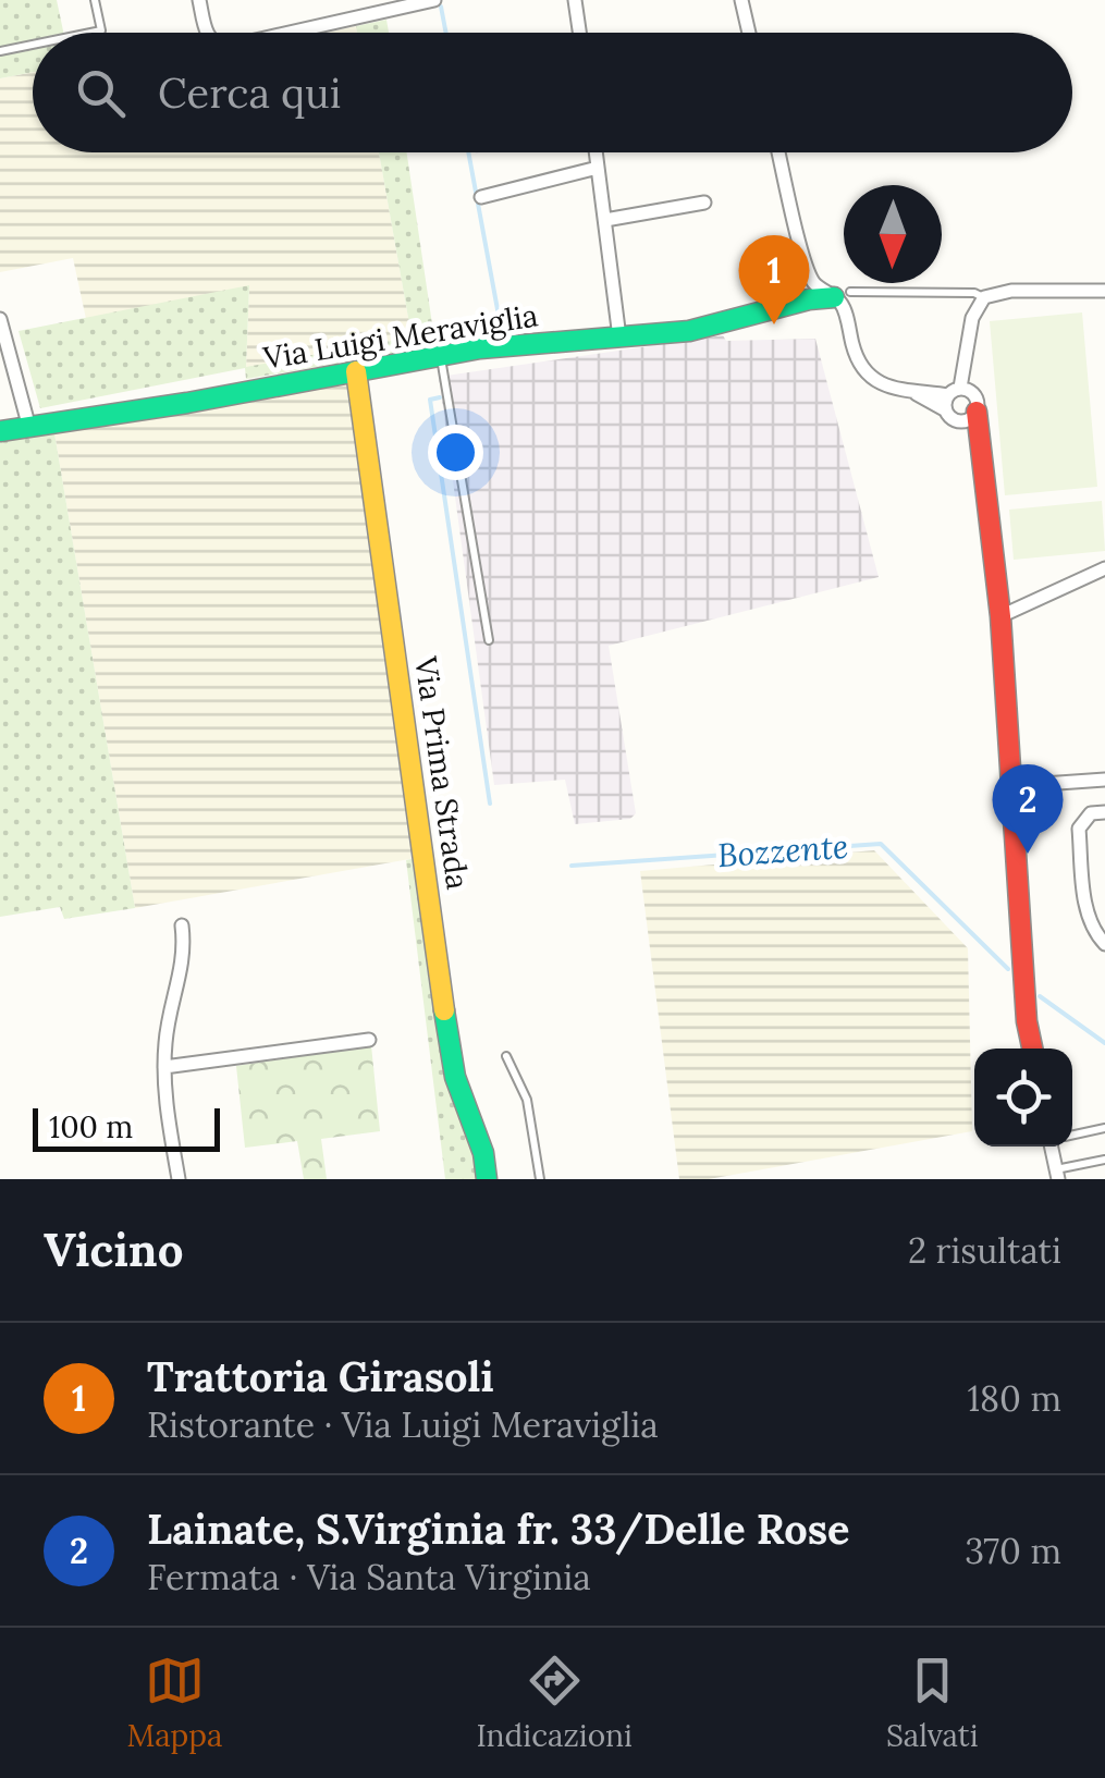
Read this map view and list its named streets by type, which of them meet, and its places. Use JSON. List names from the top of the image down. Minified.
{"streets":{"street":["Via Luigi Meraviglia","Via Prima Strada"]},"crossings":[["Via Luigi Meraviglia","Via Prima Strada"]],"water":["Bozzente"],"scale_bar":"100 m","north":"bottom","page":{"search":"Cerca qui","pins":["1","2"],"scale":"100 m","heading":["Vicino","2 risultati"],"list":[{"mark":"1","name":"Trattoria Girasoli","note":"Ristorante · Via Luigi Meraviglia","value":"180 m"},{"mark":"2","name":"Lainate, S.Virginia fr. 33/Delle Rose","note":"Fermata · Via Santa Virginia","value":"370 m"}],"nav":["Mappa","Indicazioni","Salvati"]}}
